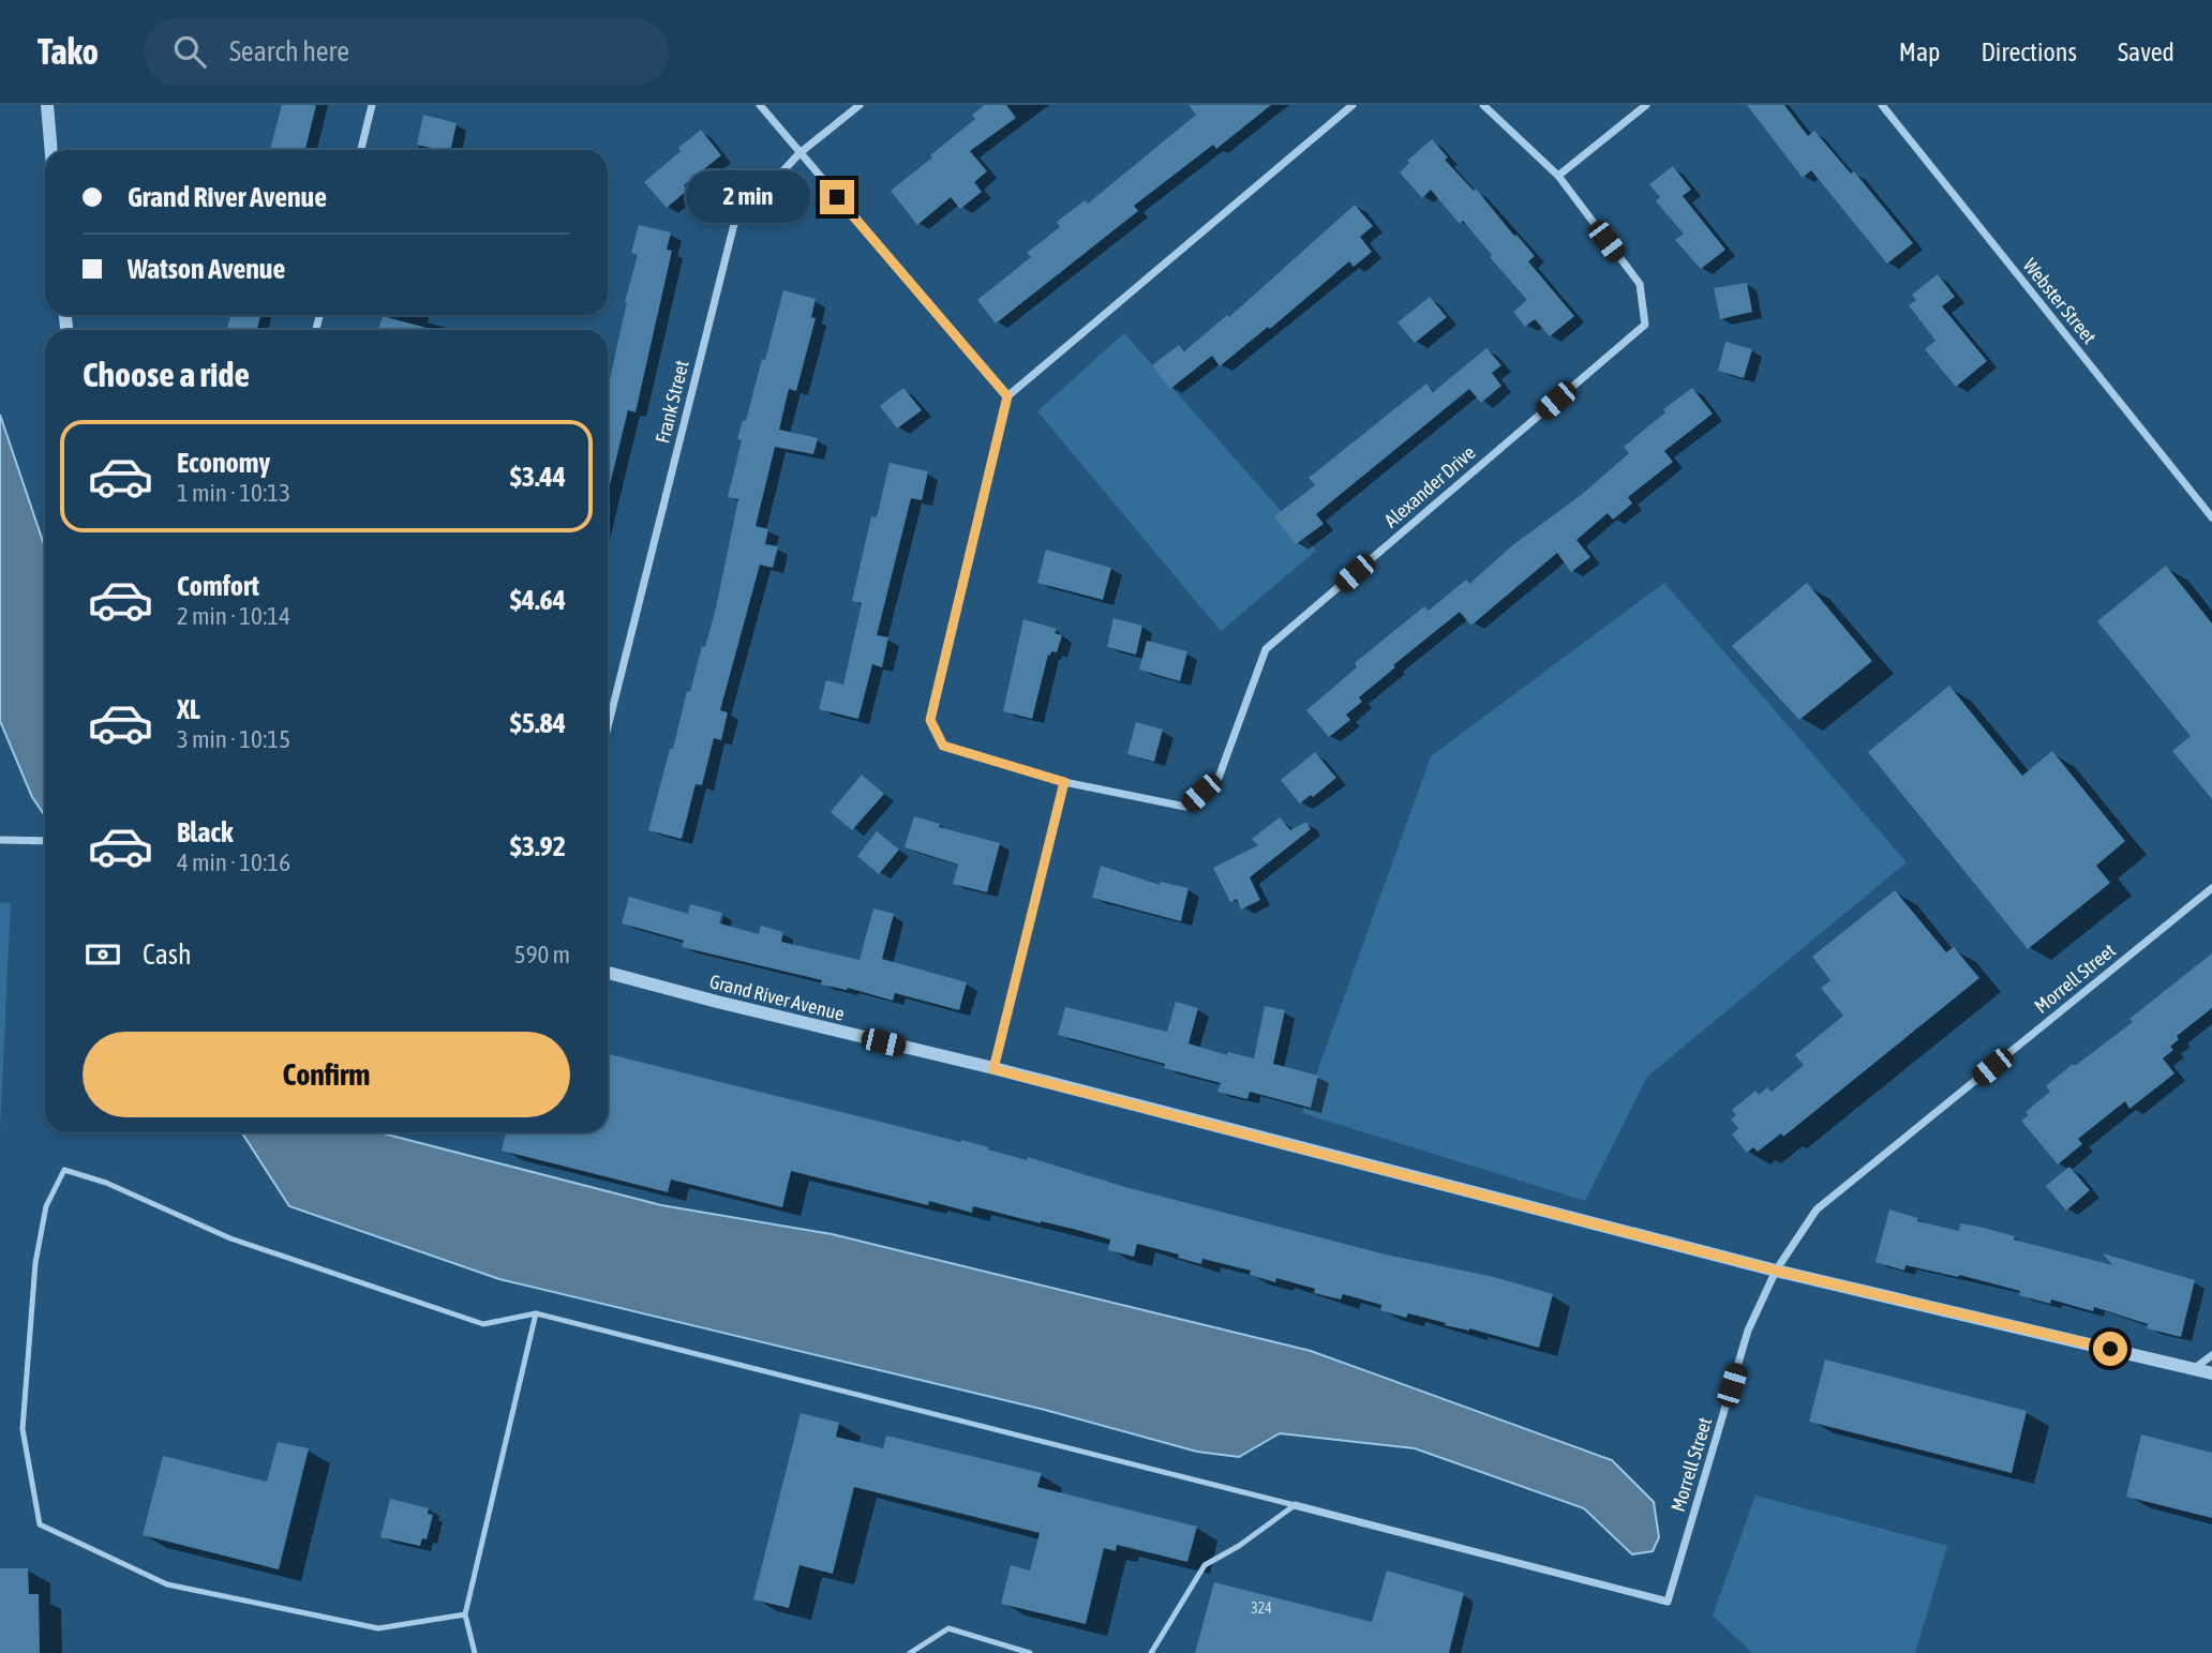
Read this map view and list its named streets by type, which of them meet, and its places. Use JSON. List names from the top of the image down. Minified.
{"streets":{"street":["Webster Street","Frank Street","Alexander Drive","Morrell Street","Grand River Avenue"]},"crossings":[["Morrell Street","Grand River Avenue"]],"house_numbers":["324"],"page":{"header":"Tako","search":"Search here","nav":["Map","Directions","Saved"],"banner":["Grand River Avenue","Watson Avenue"],"bubble":"2 min","heading":"Choose a ride","list":[{"name":"Economy","note":"1 min · 10:13","value":"$3.44"},{"name":"Comfort","note":"2 min · 10:14","value":"$4.64"},{"name":"XL","note":"3 min · 10:15","value":"$5.84"},{"name":"Black","note":"4 min · 10:16","value":"$3.92"}],"pay":["Cash","590 m"],"buttons":"Confirm"}}
